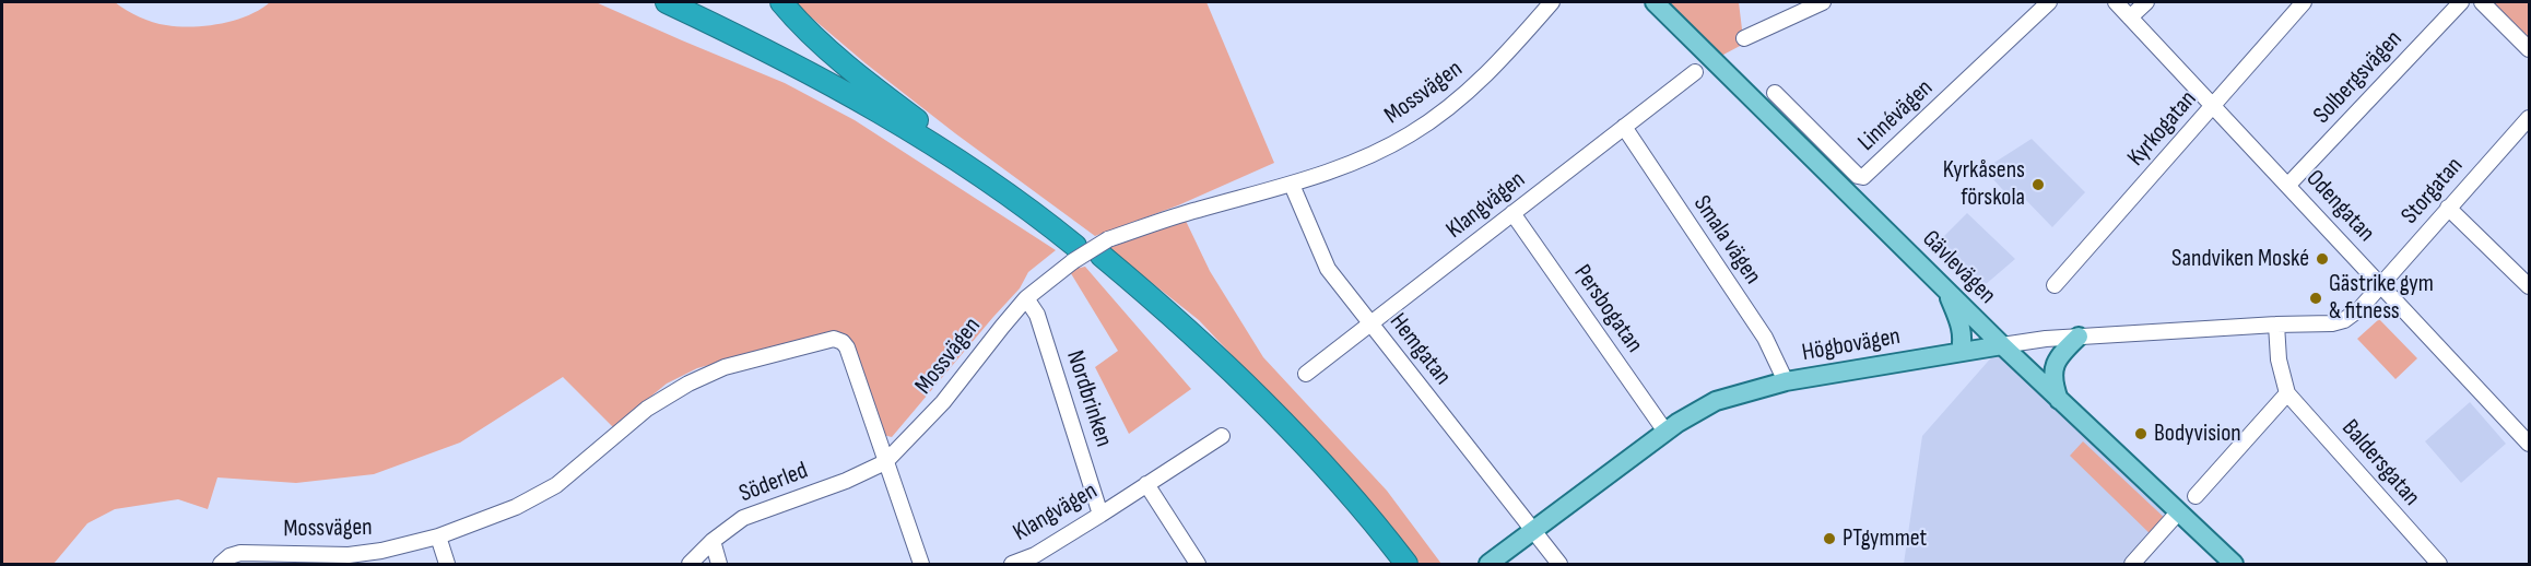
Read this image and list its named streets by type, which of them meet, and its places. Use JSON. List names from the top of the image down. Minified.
{"streets":{"main road":["Gävlevägen","Högbovägen"],"street":["Solbergsvägen","Mossvägen","Linnévägen","Kyrkogatan","Storgatan","Klangvägen","Odengatan","Smala vägen","Persbogatan","Hemgatan","Nordbrinken","Baldersgatan","Söderled"]},"crossings":[["Solbergsvägen","Odengatan"],["Mossvägen","Hemgatan"],["Mossvägen","Nordbrinken"],["Mossvägen","Söderled"],["Kyrkogatan","Odengatan"],["Storgatan","Odengatan"],["Storgatan","Högbovägen"],["Klangvägen","Smala vägen"],["Klangvägen","Persbogatan"],["Klangvägen","Hemgatan"],["Klangvägen","Nordbrinken"],["Smala vägen","Högbovägen"],["Gävlevägen","Högbovägen"],["Persbogatan","Högbovägen"],["Högbovägen","Hemgatan"]],"places":["Kyrkåsens förskola","Sandviken Moské","Gästrike gym & fitness","Bodyvision","PTgymmet"]}
